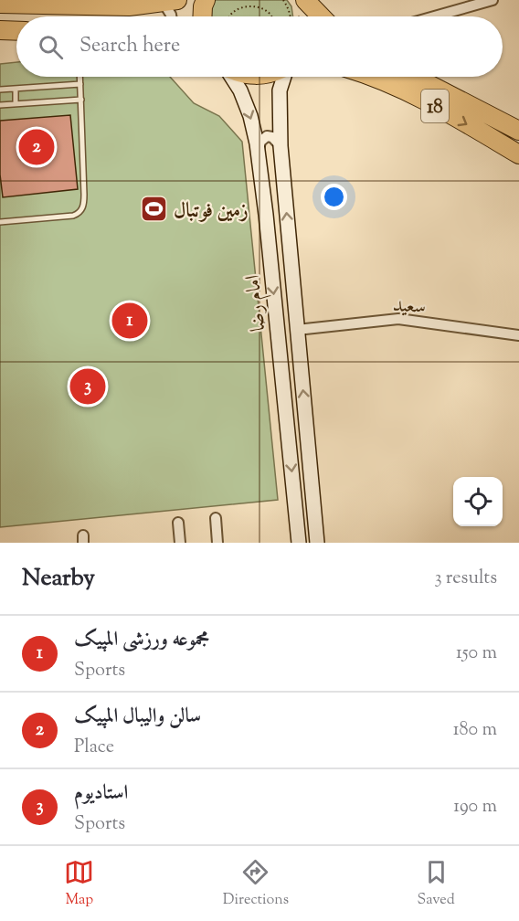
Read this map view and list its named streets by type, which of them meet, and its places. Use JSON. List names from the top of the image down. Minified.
{"streets":{"highway":["18"],"main road":["امام رضا"],"street":["سعید"]},"crossings":[["امام رضا","سعید"]],"places":{"sports":["زمین فوتبال"]},"page":{"search":"Search here","pins":["2","1","3"],"heading":["Nearby","3 results"],"list":[{"mark":"1","name":"مجموعه ورزشی المپیک","note":"Sports","value":"150 m"},{"mark":"2","name":"سالن والیبال المپیک","note":"Place","value":"180 m"},{"mark":"3","name":"استادیوم","note":"Sports","value":"190 m"}],"nav":["Map","Directions","Saved"]}}
